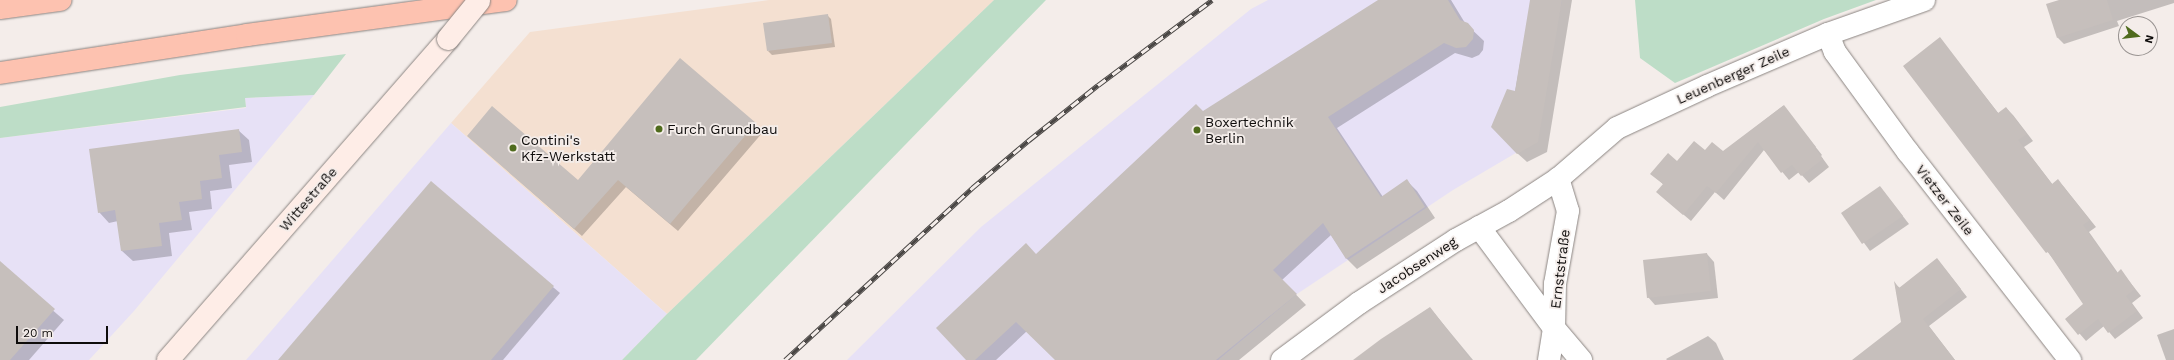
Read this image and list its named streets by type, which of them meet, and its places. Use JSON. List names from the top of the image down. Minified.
{"streets":{"main road":["Wittestraße"],"street":["Leuenberger Zeile","Vietzer Zeile","Jacobsenweg","Ernststraße"]},"crossings":[["Leuenberger Zeile","Vietzer Zeile"],["Leuenberger Zeile","Jacobsenweg"],["Leuenberger Zeile","Ernststraße"],["Jacobsenweg","Ernststraße"]],"places":["Furch Grundbau","Boxertechnik Berlin","Contini's Kfz-Werkstatt"],"scale_bar":"20 m","north":"right"}
